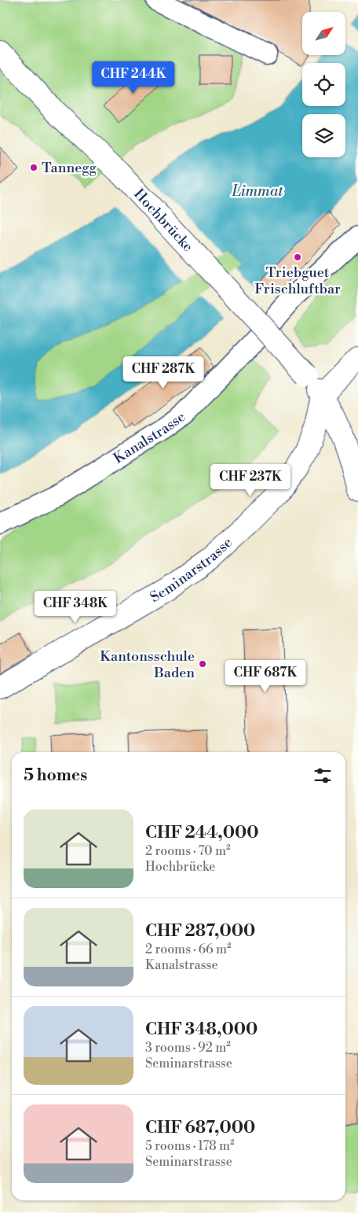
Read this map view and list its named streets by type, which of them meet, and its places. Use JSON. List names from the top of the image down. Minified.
{"streets":{"main road":["Hochbrücke","Seminarstrasse"],"street":["Kanalstrasse"]},"crossings":[["Hochbrücke","Seminarstrasse"]],"water":["Limmat"],"places":["Tannegg","Triebguet Frischluftbar","Kantonsschule Baden"],"north":"top right","page":{"price":["CHF 244K","CHF 287K","CHF 237K","CHF 348K","CHF 687K"],"heading":"5 homes","list":[{"name":"CHF 244,000","note":"2 rooms · 70 m² · Hochbrücke"},{"name":"CHF 287,000","note":"2 rooms · 66 m² · Kanalstrasse"},{"name":"CHF 348,000","note":"3 rooms · 92 m² · Seminarstrasse"},{"name":"CHF 687,000","note":"5 rooms · 178 m² · Seminarstrasse"}]}}
